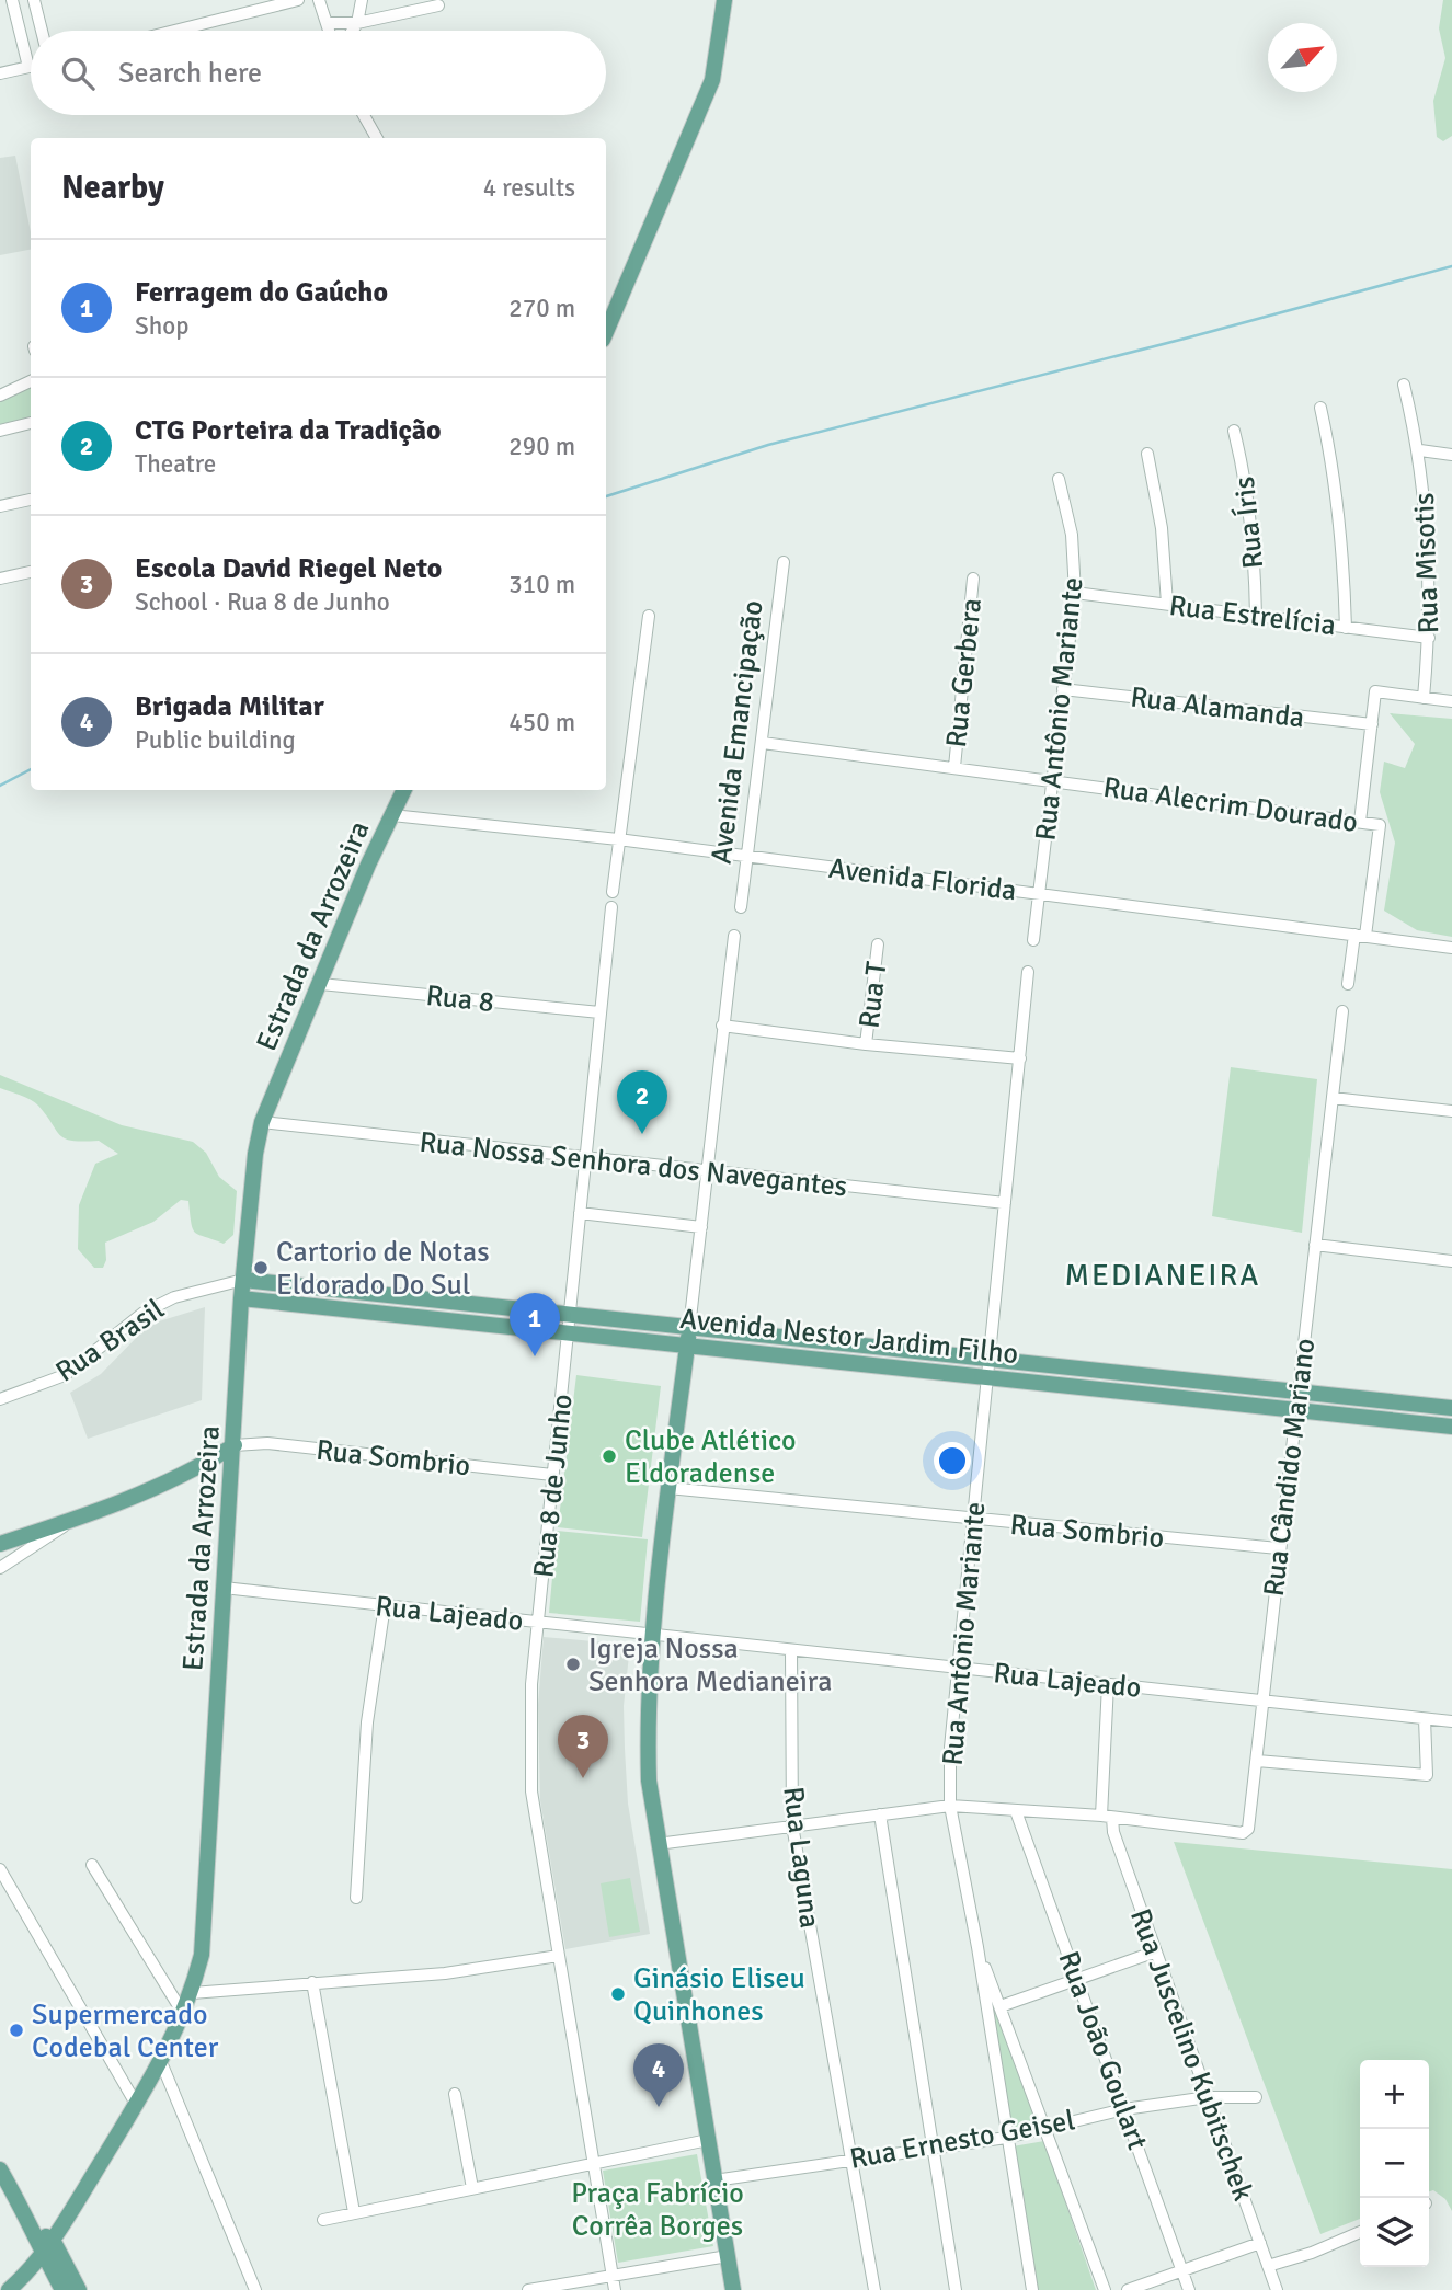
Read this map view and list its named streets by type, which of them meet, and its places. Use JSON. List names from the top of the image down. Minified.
{"streets":{"main road":["Estrada da Arrozeira","Avenida Nestor Jardim Filho"],"street":["Rua Íris","Rua Misotis","Rua Estrelícia","Rua Gerbera","Rua Alamanda","Rua Antônio Mariante","Avenida Emancipação","Rua Alecrim Dourado","Avenida Florida","Rua T","Rua 8","Rua Nossa Senhora dos Navegantes","Rua Brasil","Rua Sombrio","Rua Cândido Mariano","Rua 8 de Junho","Rua Lajeado","Rua Laguna","Rua João Goulart","Rua Juscelino Kubitschek","Rua Ernesto Geisel"]},"crossings":[["Rua Íris","Rua Estrelícia"],["Rua Misotis","Rua Estrelícia"],["Rua Estrelícia","Rua Antônio Mariante"],["Rua Gerbera","Rua Alecrim Dourado"],["Rua Alamanda","Rua Antônio Mariante"],["Rua Antônio Mariante","Rua Alecrim Dourado"],["Rua Antônio Mariante","Avenida Florida"],["Rua Antônio Mariante","Rua Nossa Senhora dos Navegantes"],["Rua Antônio Mariante","Avenida Nestor Jardim Filho"],["Rua Antônio Mariante","Rua Sombrio"],["Rua Antônio Mariante","Rua Lajeado"],["Rua Antônio Mariante","Rua Ernesto Geisel"],["Avenida Emancipação","Rua Alecrim Dourado"],["Avenida Emancipação","Avenida Florida"],["Rua Alecrim Dourado","Avenida Florida"],["Avenida Florida","Estrada da Arrozeira"],["Estrada da Arrozeira","Rua 8"],["Estrada da Arrozeira","Rua Nossa Senhora dos Navegantes"],["Estrada da Arrozeira","Avenida Nestor Jardim Filho"],["Estrada da Arrozeira","Rua Brasil"],["Estrada da Arrozeira","Rua Sombrio"],["Estrada da Arrozeira","Rua Lajeado"],["Rua 8","Rua 8 de Junho"],["Rua Nossa Senhora dos Navegantes","Rua 8 de Junho"],["Avenida Nestor Jardim Filho","Rua Brasil"],["Avenida Nestor Jardim Filho","Rua Cândido Mariano"],["Avenida Nestor Jardim Filho","Rua 8 de Junho"],["Rua Sombrio","Rua Cândido Mariano"],["Rua Sombrio","Rua 8 de Junho"],["Rua Cândido Mariano","Rua Lajeado"],["Rua Cândido Mariano","Rua Juscelino Kubitschek"],["Rua 8 de Junho","Rua Lajeado"],["Rua Lajeado","Rua Laguna"],["Rua Lajeado","Rua Juscelino Kubitschek"],["Rua Laguna","Rua Ernesto Geisel"],["Rua João Goulart","Rua Ernesto Geisel"],["Rua Juscelino Kubitschek","Rua Ernesto Geisel"]],"districts":["MEDIANEIRA"],"parks":["Praça Fabrício Corrêa Borges"],"places":["Cartorio de Notas Eldorado Do Sul","Clube Atlético Eldoradense","Igreja Nossa Senhora Medianeira","Ginásio Eliseu Quinhones","Supermercado Codebal Center"],"north":"top right","page":{"search":"Search here","heading":["Nearby","4 results"],"list":[{"mark":"1","name":"Ferragem do Gaúcho","note":"Shop","value":"270 m"},{"mark":"2","name":"CTG Porteira da Tradição","note":"Theatre","value":"290 m"},{"mark":"3","name":"Escola David Riegel Neto","note":"School · Rua 8 de Junho","value":"310 m"},{"mark":"4","name":"Brigada Militar","note":"Public building","value":"450 m"}],"pins":["2","1","3","4"],"map_buttons":["+","−"]}}
